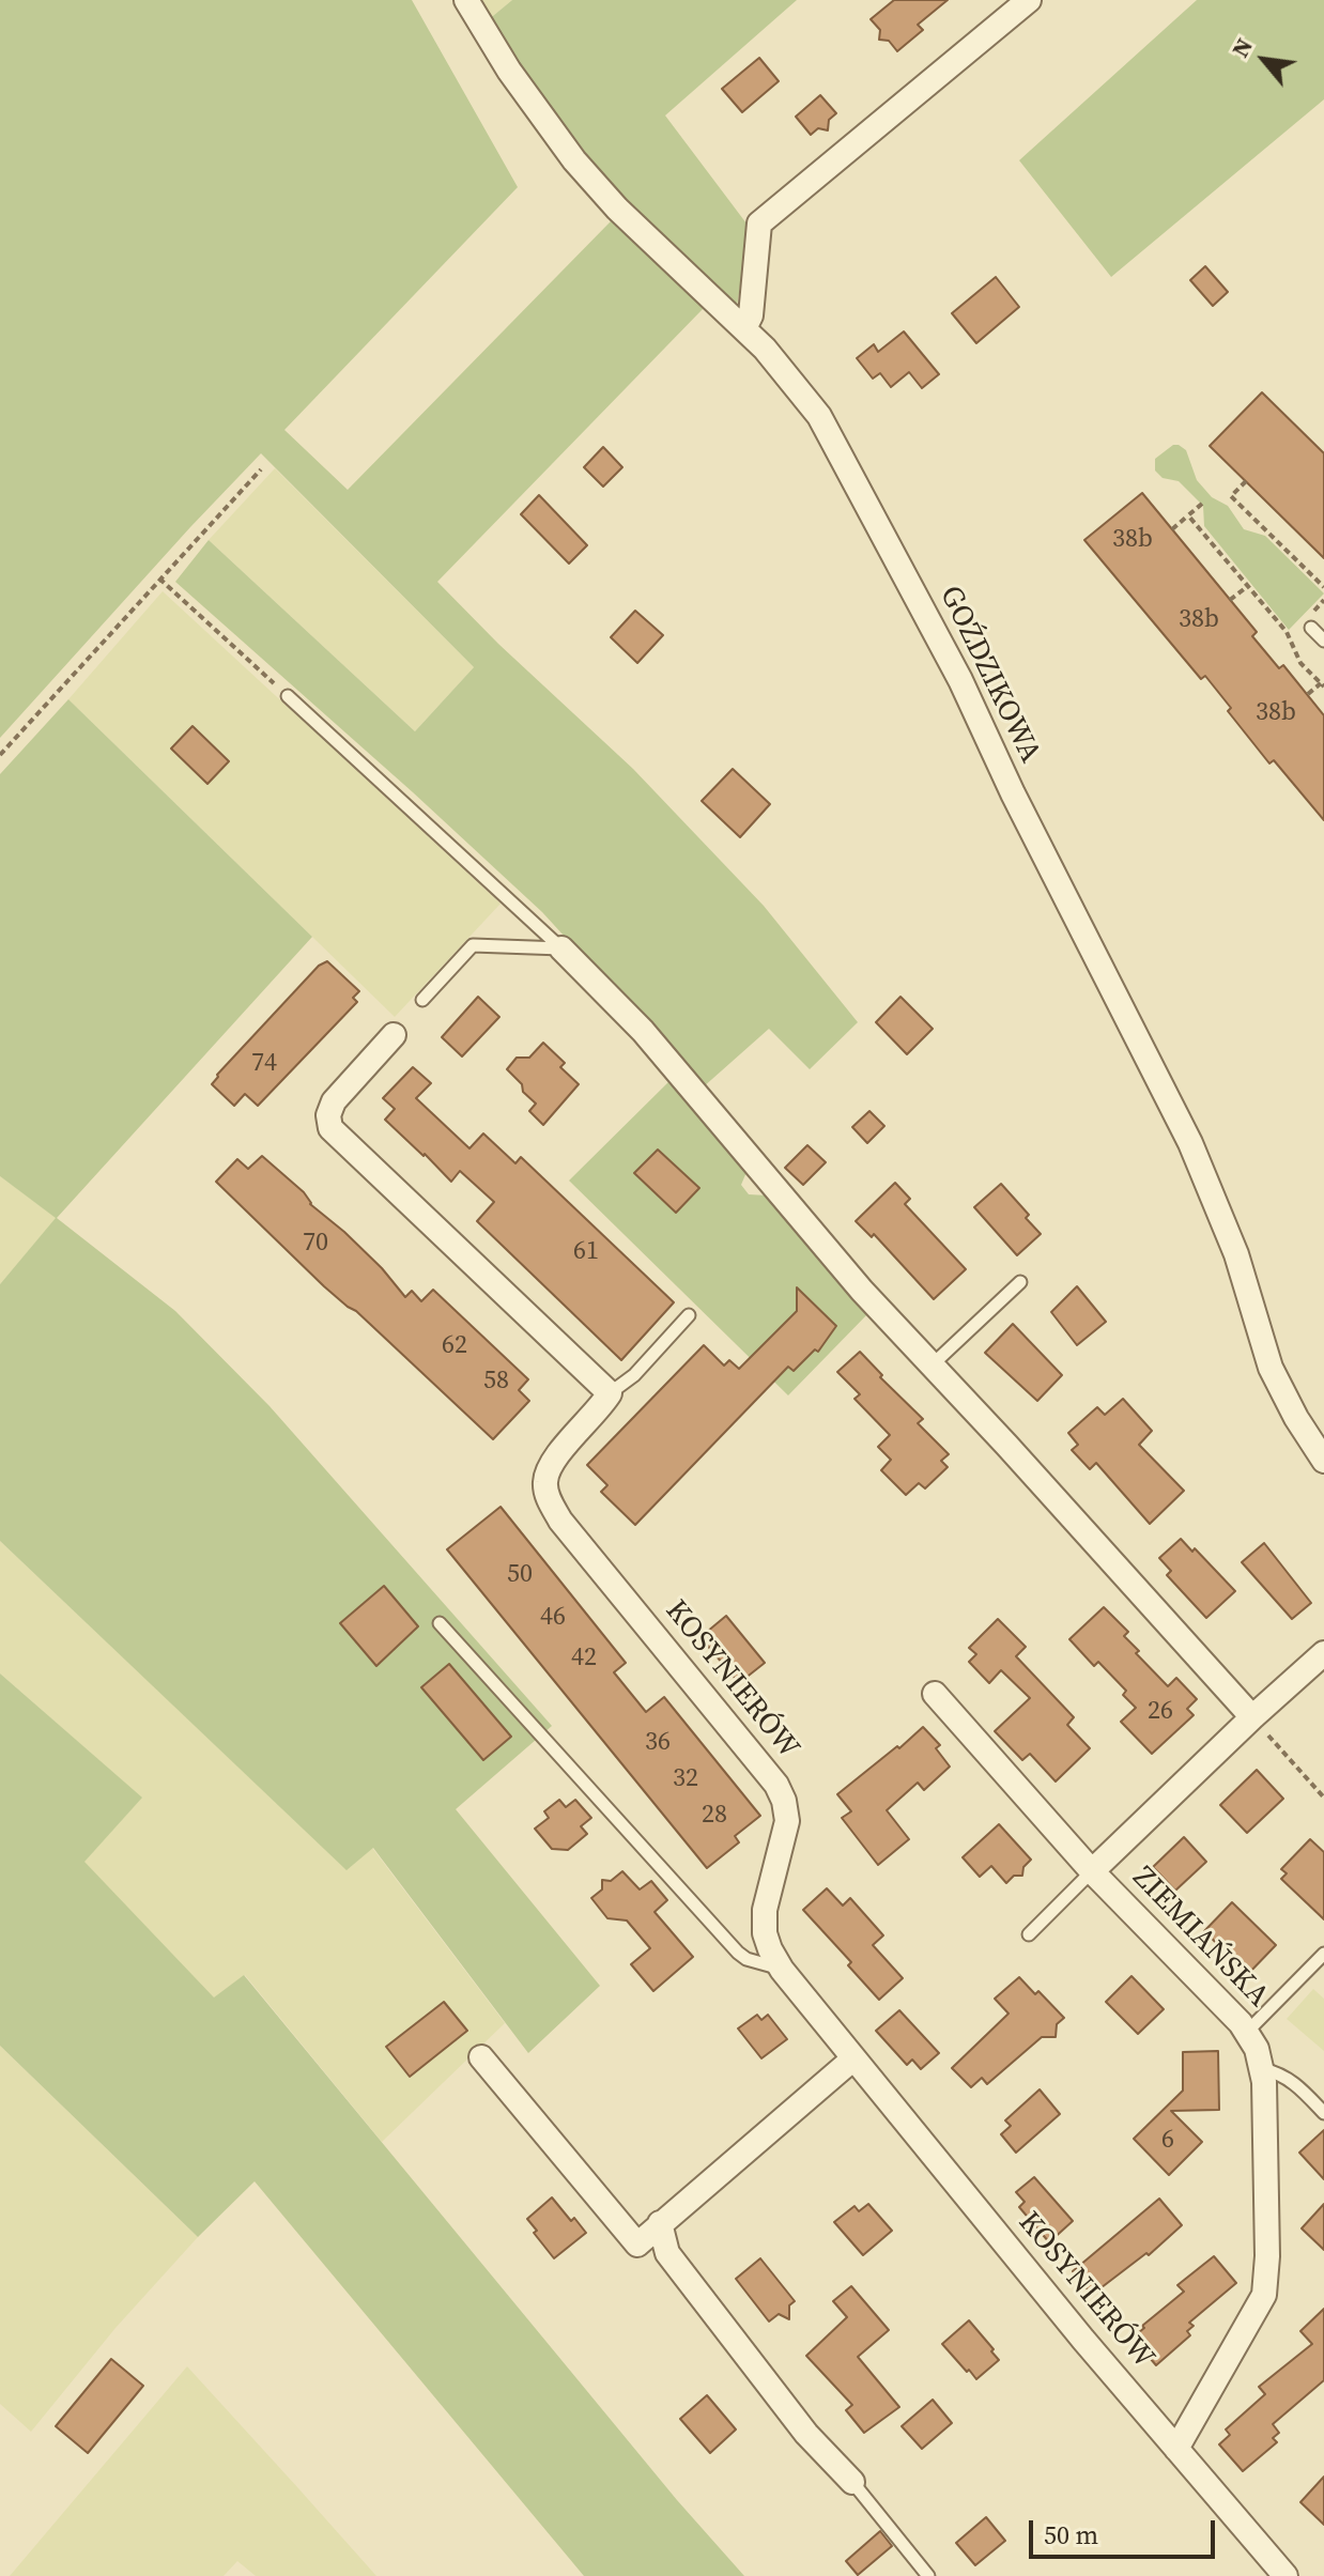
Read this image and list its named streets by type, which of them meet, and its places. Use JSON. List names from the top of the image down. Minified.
{"streets":{"street":["GOŹDZIKOWA","KOSYNIERÓW","ZIEMIAŃSKA"]},"crossings":[["KOSYNIERÓW","ZIEMIAŃSKA"]],"house_numbers":["38b","38b","38b","74","70","61","62","58","50","46","42","26","36","32","28","6"],"scale_bar":"50 m","north":"top left"}
